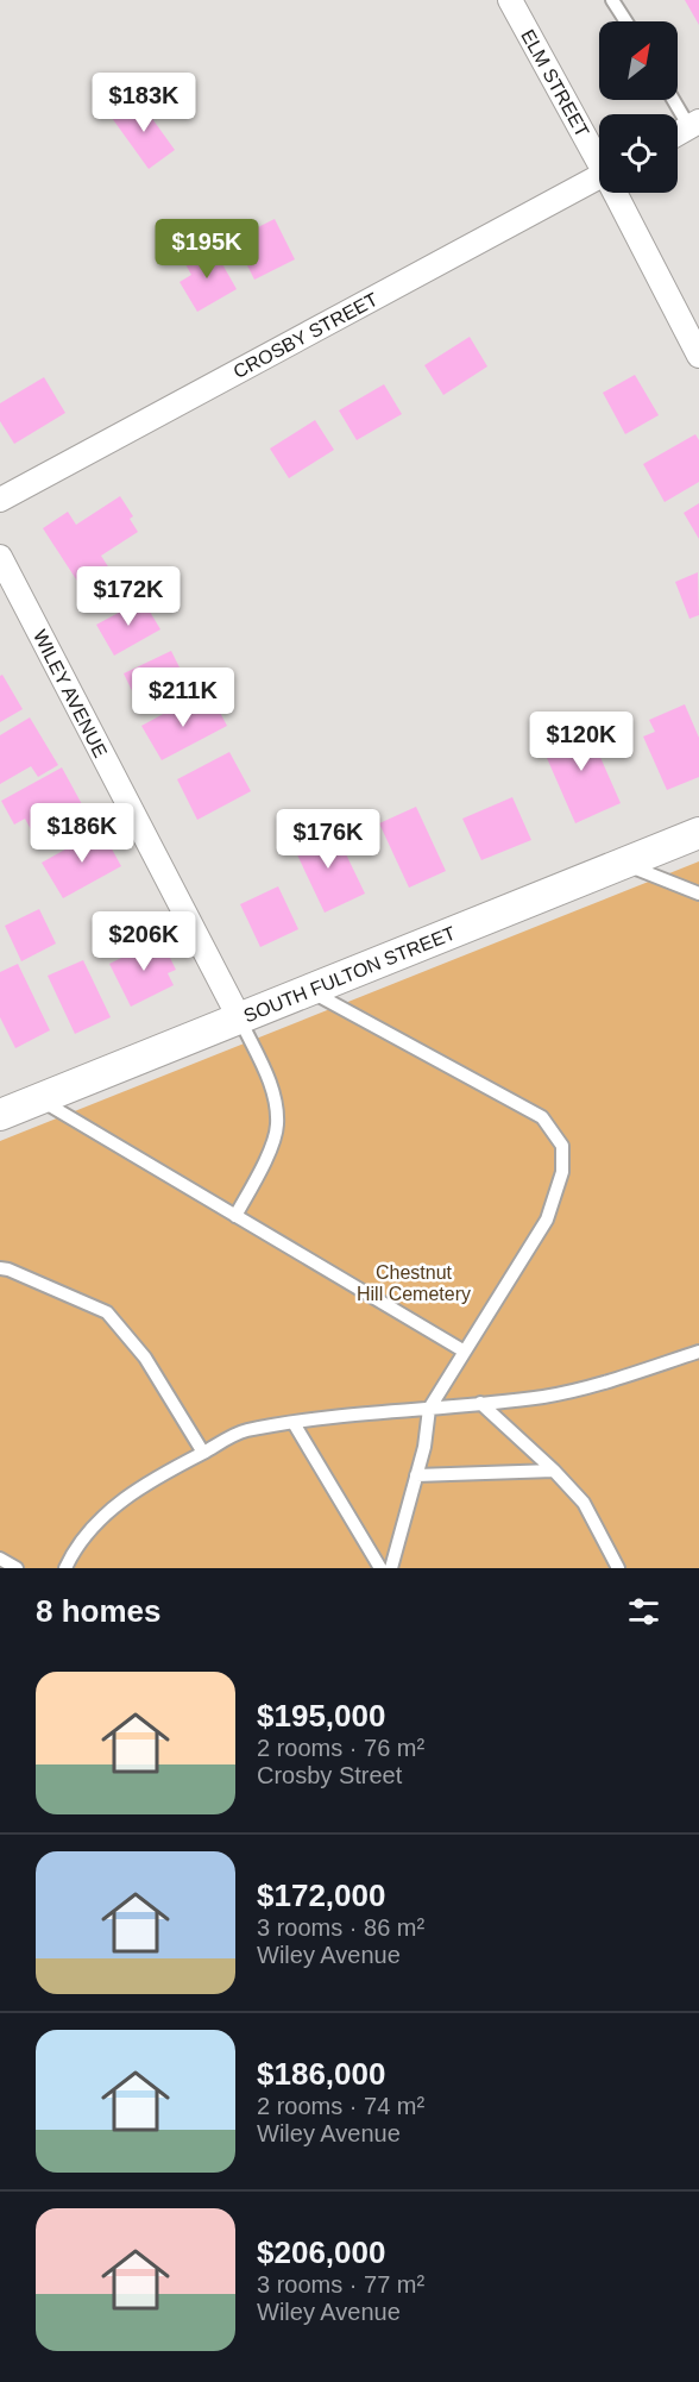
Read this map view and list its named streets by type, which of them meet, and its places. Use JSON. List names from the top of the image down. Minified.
{"streets":{"street":["ELM STREET","CROSBY STREET","WILEY AVENUE","SOUTH FULTON STREET"]},"crossings":[["WILEY AVENUE","SOUTH FULTON STREET"]],"parks":["Chestnut Hill Cemetery"],"north":"top right","page":{"price":["$183K","$195K","$172K","$211K","$120K","$186K","$176K","$206K"],"heading":"8 homes","list":[{"name":"$195,000","note":"2 rooms · 76 m² · Crosby Street"},{"name":"$172,000","note":"3 rooms · 86 m² · Wiley Avenue"},{"name":"$186,000","note":"2 rooms · 74 m² · Wiley Avenue"},{"name":"$206,000","note":"3 rooms · 77 m² · Wiley Avenue"}]}}
